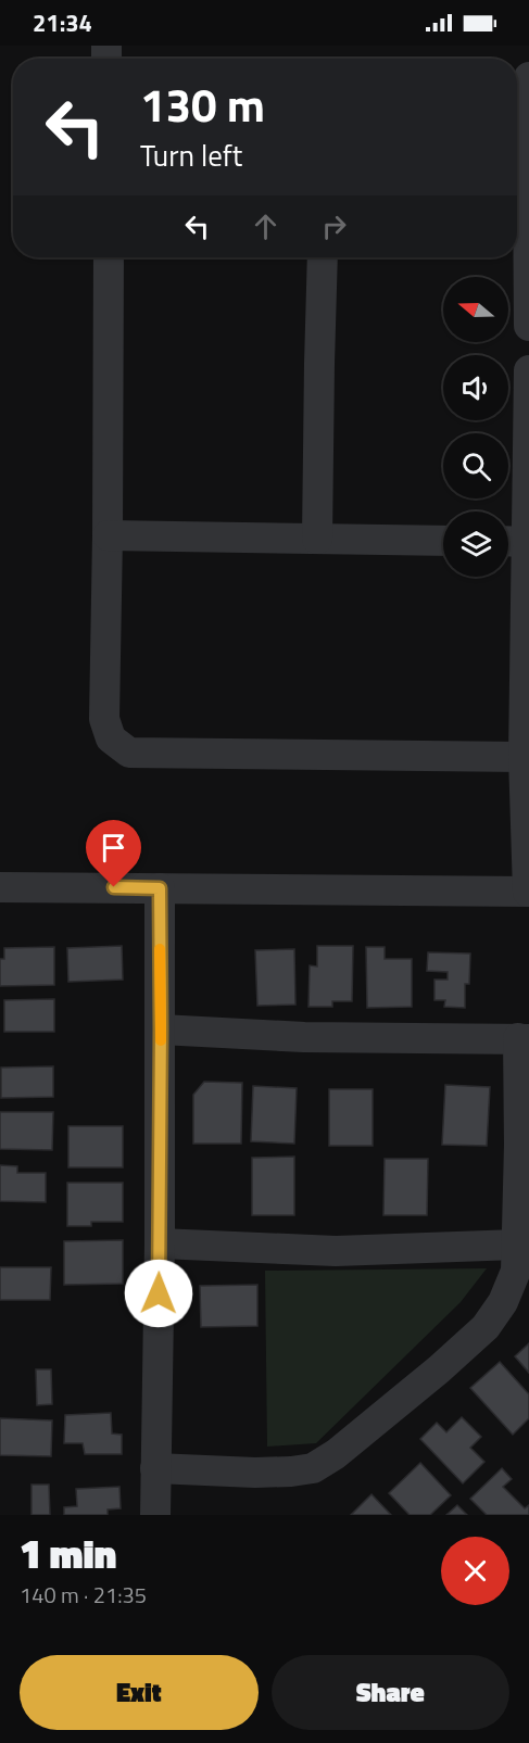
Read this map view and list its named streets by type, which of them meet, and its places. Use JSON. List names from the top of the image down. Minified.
{"north":"left","page":{"status":"21:34","turn":["130 m","Turn left"],"heading":["1 min","140 m · 21:35"],"buttons":["Exit","Share"]}}
